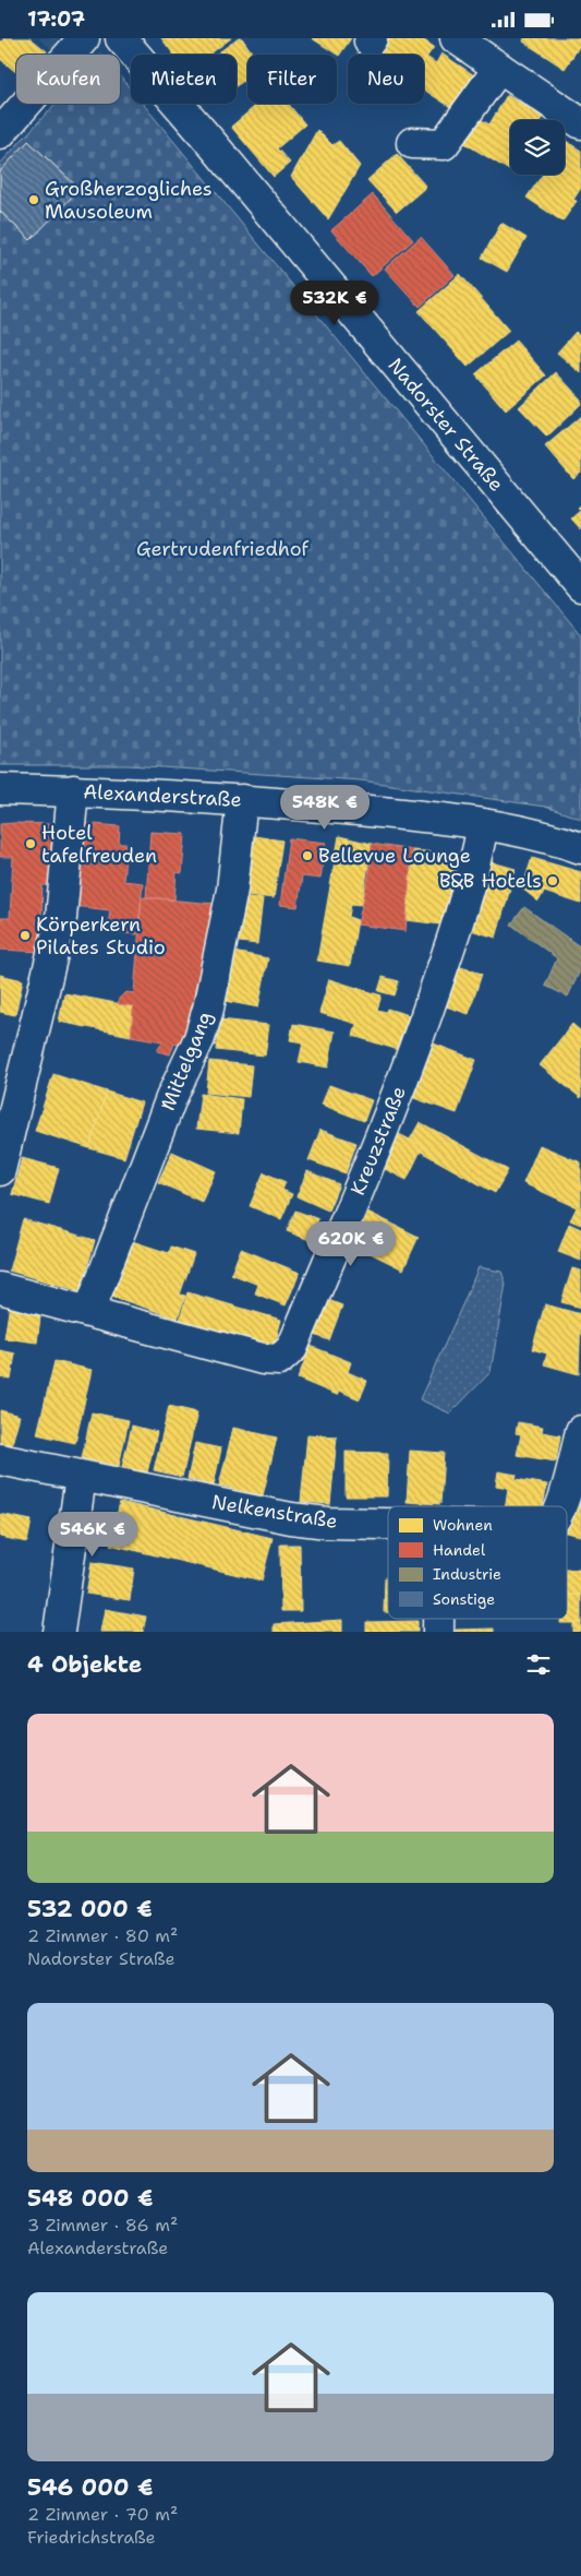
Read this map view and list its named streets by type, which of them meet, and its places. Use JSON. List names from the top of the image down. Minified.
{"streets":{"street":["Nadorster Straße","Alexanderstraße","Mittelgang","Kreuzstraße","Nelkenstraße"]},"crossings":[["Alexanderstraße","Mittelgang"],["Alexanderstraße","Kreuzstraße"],["Mittelgang","Kreuzstraße"]],"parks":["Gertrudenfriedhof"],"places":["Großherzogliches Mausoleum","Hotel tafelfreuden","Bellevue Lounge","B&B Hotels","Körperkern Pilates Studio"],"legend":["Wohnen","Handel","Industrie","Sonstige"],"page":{"status":"17:07","chip":["Kaufen","Mieten","Filter","Neu"],"price":["532K €","548K €","620K €","546K €"],"heading":"4 Objekte","list":[{"name":"532 000 €","note":"2 Zimmer · 80 m² · Nadorster Straße"},{"name":"548 000 €","note":"3 Zimmer · 86 m² · Alexanderstraße"},{"name":"546 000 €","note":"2 Zimmer · 70 m² · Friedrichstraße"}]}}
